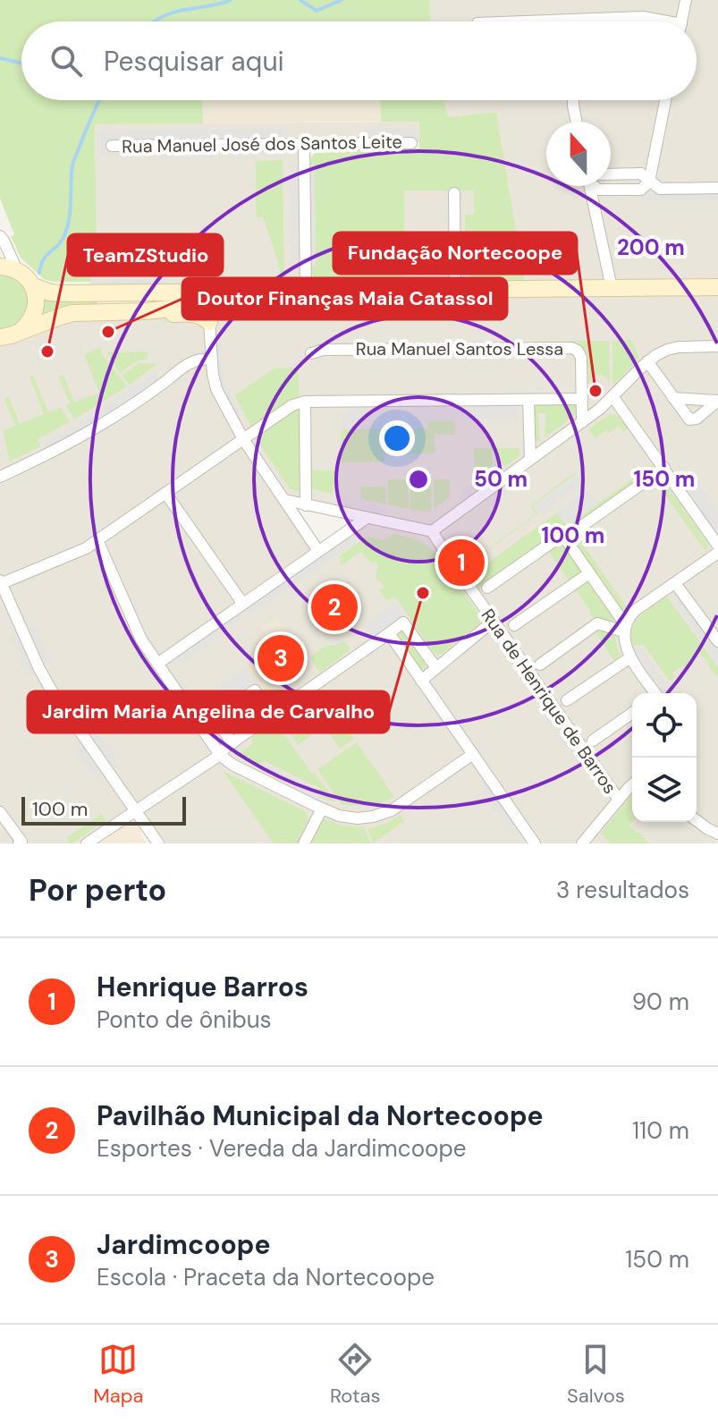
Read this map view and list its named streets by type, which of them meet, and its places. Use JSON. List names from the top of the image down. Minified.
{"streets":{"street":["Rua Manuel José dos Santos Leite","Rua Manuel Santos Lessa","Rua de Henrique de Barros"]},"places":["Doutor Finanças Maia Catassol","TeamZStudio","Fundação Nortecoope","Jardim Maria Angelina de Carvalho"],"scale_bar":"100 m","north":"top","page":{"search":"Pesquisar aqui","pins":["1","2","3"],"scale":"100 m","heading":["Por perto","3 resultados"],"list":[{"mark":"1","name":"Henrique Barros","note":"Ponto de ônibus","value":"90 m"},{"mark":"2","name":"Pavilhão Municipal da Nortecoope","note":"Esportes · Vereda da Jardimcoope","value":"110 m"},{"mark":"3","name":"Jardimcoope","note":"Escola · Praceta da Nortecoope","value":"150 m"}],"nav":["Mapa","Rotas","Salvos"]},"rings":["200 m","50 m","150 m","100 m"]}
